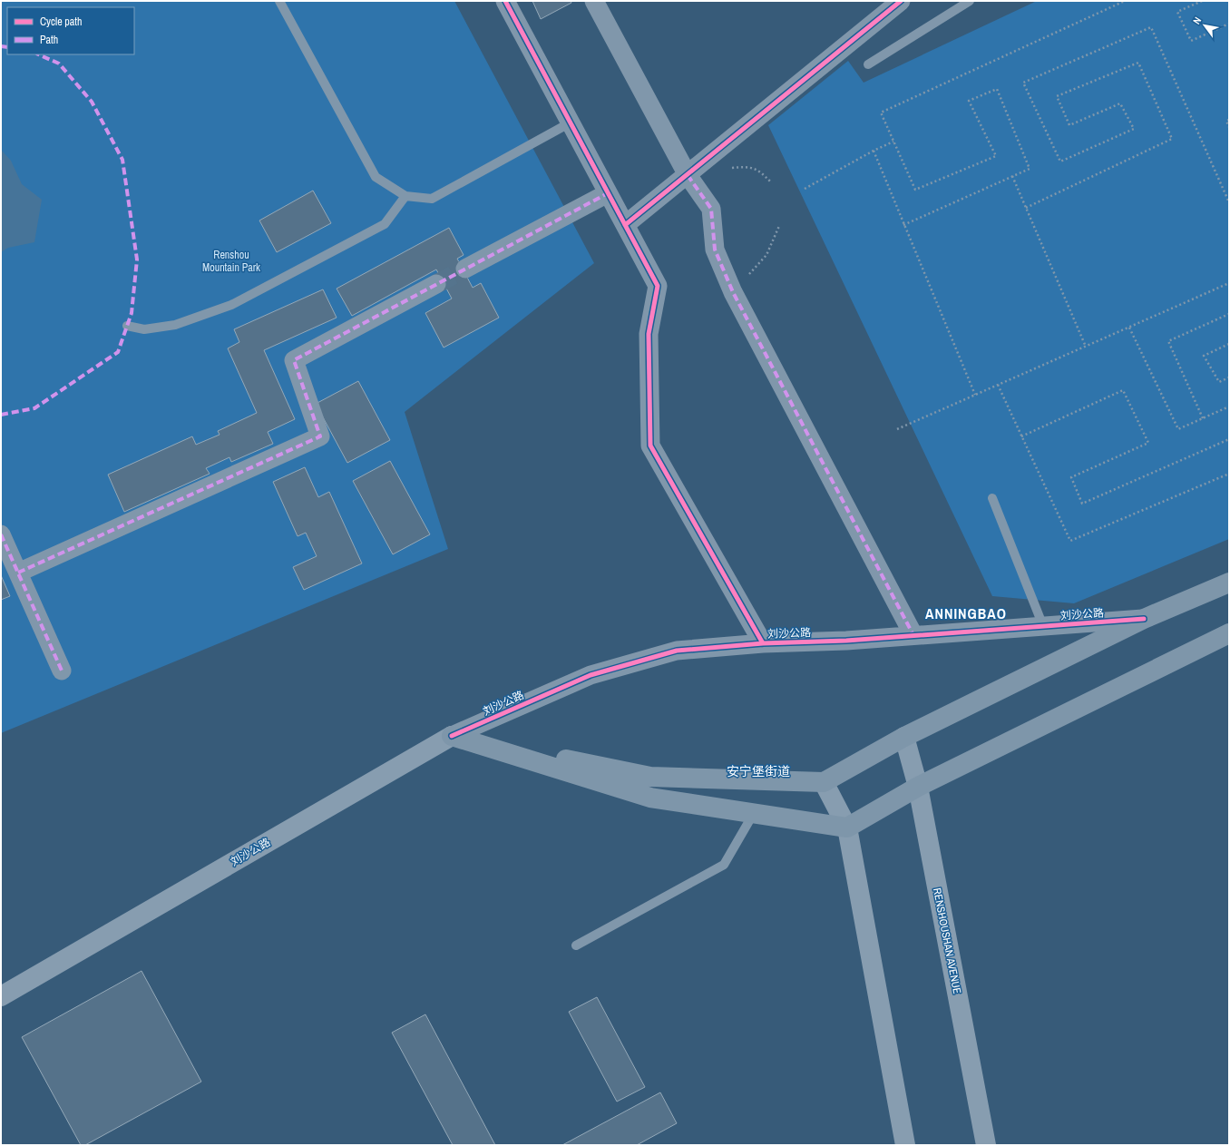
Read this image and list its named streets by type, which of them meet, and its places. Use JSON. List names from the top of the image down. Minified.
{"streets":{"main road":["刘沙公路","RENSHOUSHAN AVENUE"]},"districts":["ANNINGBAO","安宁堡街道"],"parks":["Renshou Mountain Park"],"legend":["Cycle path","Path"],"north":"top left"}
